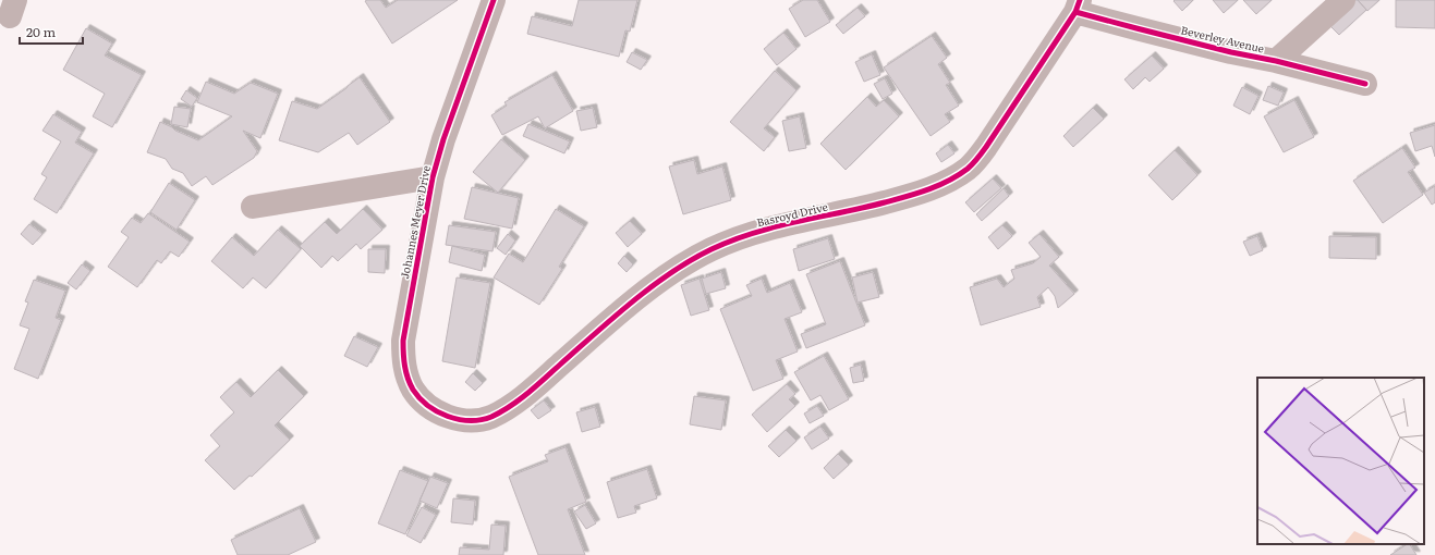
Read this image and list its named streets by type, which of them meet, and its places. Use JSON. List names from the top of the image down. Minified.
{"streets":{"street":["Beverley Avenue","Basroyd Drive","Johannes Meyer Drive"]},"crossings":[["Beverley Avenue","Basroyd Drive"],["Basroyd Drive","Johannes Meyer Drive"]],"scale_bar":"20 m"}
